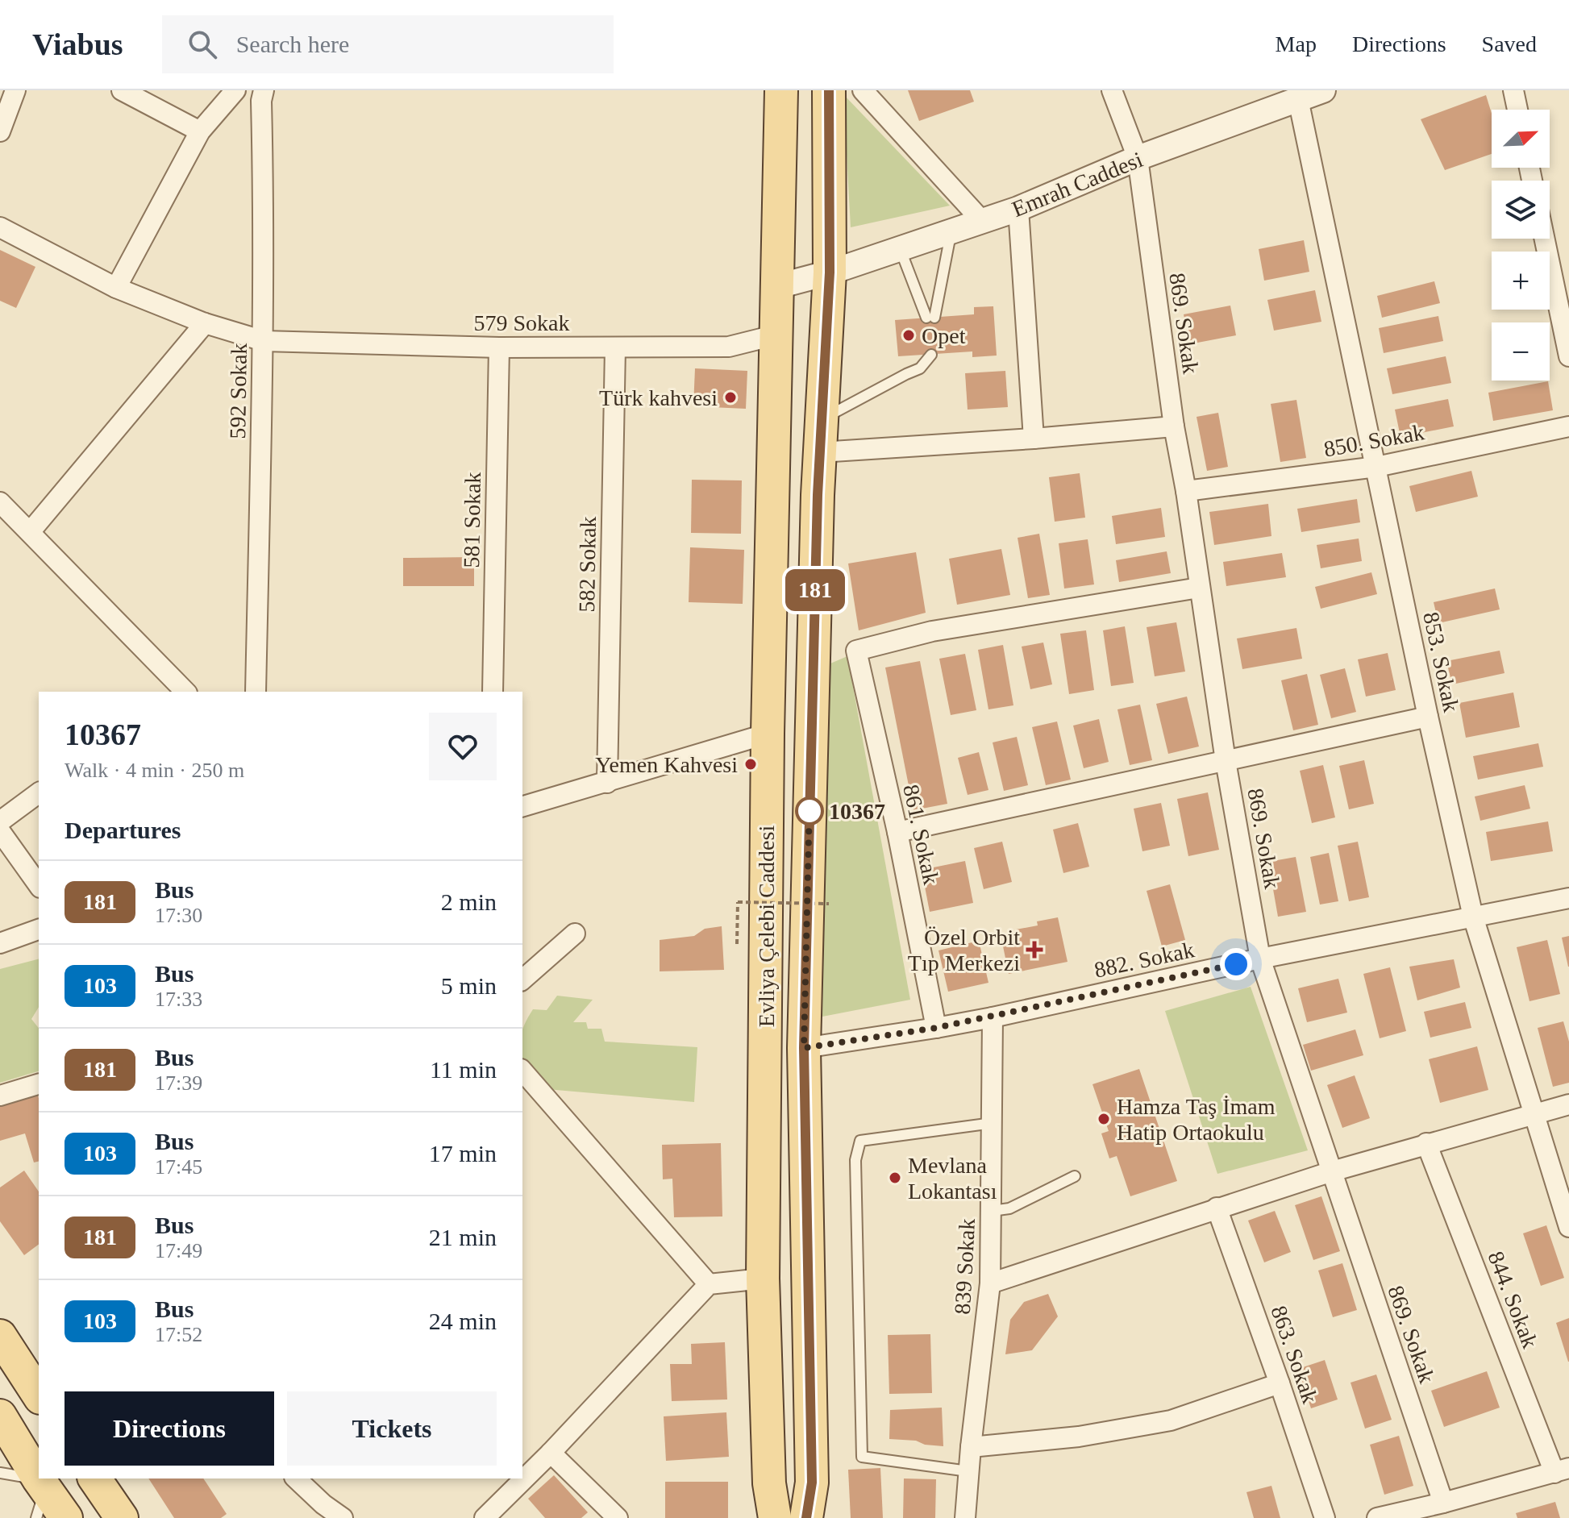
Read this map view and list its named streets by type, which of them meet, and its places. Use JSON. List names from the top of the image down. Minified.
{"streets":{"main road":["Evliya Çelebi Caddesi"],"street":["Emrah Caddesi","579 Sokak","869. Sokak","592 Sokak","850. Sokak","581 Sokak","582 Sokak","853. Sokak","861. Sokak","882. Sokak","839 Sokak","844. Sokak","863. Sokak"]},"crossings":[["Emrah Caddesi","869. Sokak"],["Emrah Caddesi","853. Sokak"],["Emrah Caddesi","Evliya Çelebi Caddesi"],["579 Sokak","592 Sokak"],["579 Sokak","581 Sokak"],["579 Sokak","582 Sokak"],["579 Sokak","Evliya Çelebi Caddesi"],["869. Sokak","850. Sokak"],["869. Sokak","861. Sokak"],["869. Sokak","882. Sokak"],["850. Sokak","853. Sokak"],["853. Sokak","882. Sokak"],["861. Sokak","882. Sokak"],["Evliya Çelebi Caddesi","882. Sokak"],["882. Sokak","839 Sokak"]],"places":{"other":["Opet","Türk kahvesi","Yemen Kahvesi","10367","Hamza Taş İmam Hatip Ortaokulu","Mevlana Lokantası"],"health":["Özel Orbit Tıp Merkezi"]},"lines":["bus line 181"],"north":"top right","page":{"header":"Viabus","search":"Search here","nav":["Map","Directions","Saved"],"on_map":"181","map_buttons":["+","−"],"heading":[["10367","Walk · 4 min · 250 m"],"Departures"],"list":[{"mark":"181","name":"Bus","note":"17:30","value":"2 min"},{"mark":"103","name":"Bus","note":"17:33","value":"5 min"},{"mark":"181","name":"Bus","note":"17:39","value":"11 min"},{"mark":"103","name":"Bus","note":"17:45","value":"17 min"},{"mark":"181","name":"Bus","note":"17:49","value":"21 min"},{"mark":"103","name":"Bus","note":"17:52","value":"24 min"}],"buttons":["Directions","Tickets"]}}
